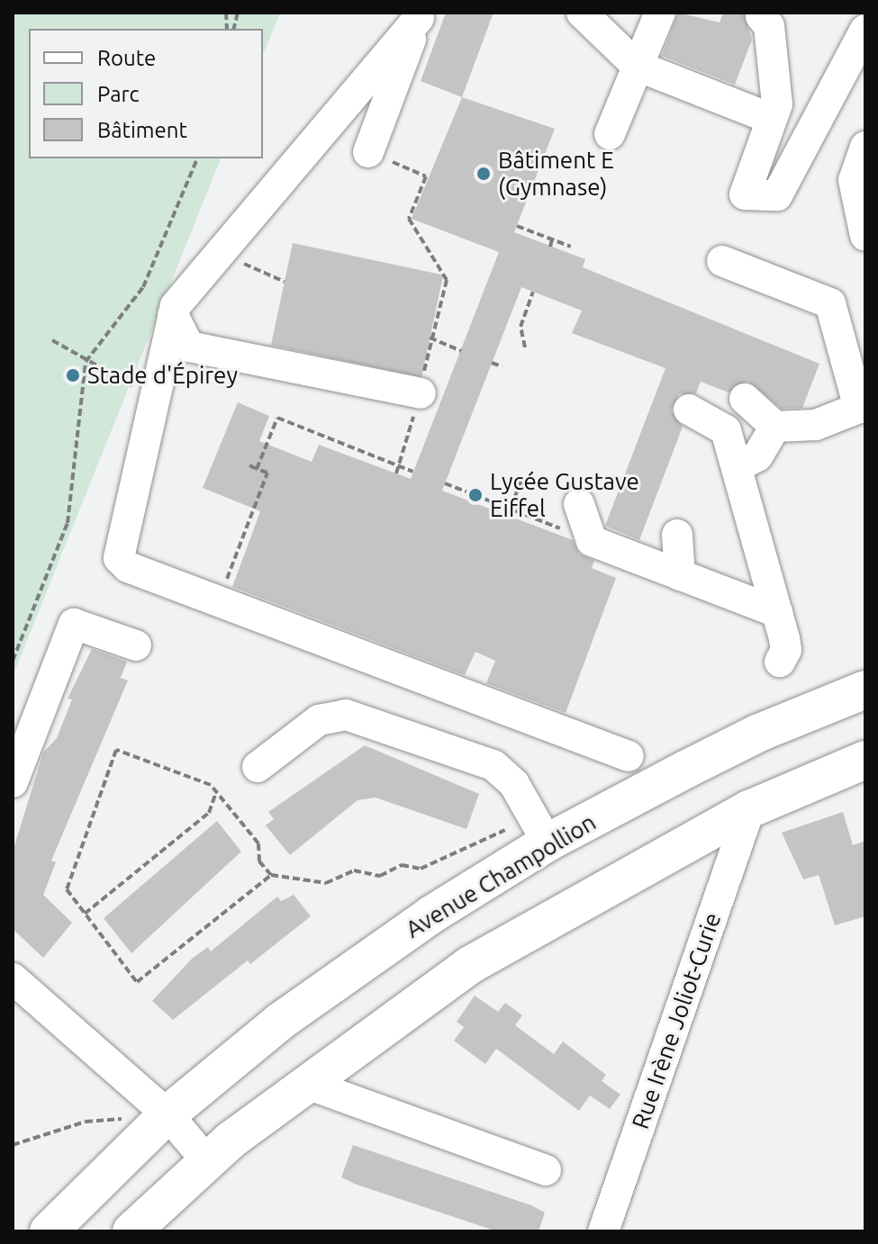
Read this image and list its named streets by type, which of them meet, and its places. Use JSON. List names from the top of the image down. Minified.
{"streets":{"main road":["Avenue Champollion"],"street":["Rue Irène Joliot-Curie"]},"places":["Bâtiment E (Gymnase)","Stade d'Épirey","Lycée Gustave Eiffel"],"legend":["Route","Parc","Bâtiment"]}
